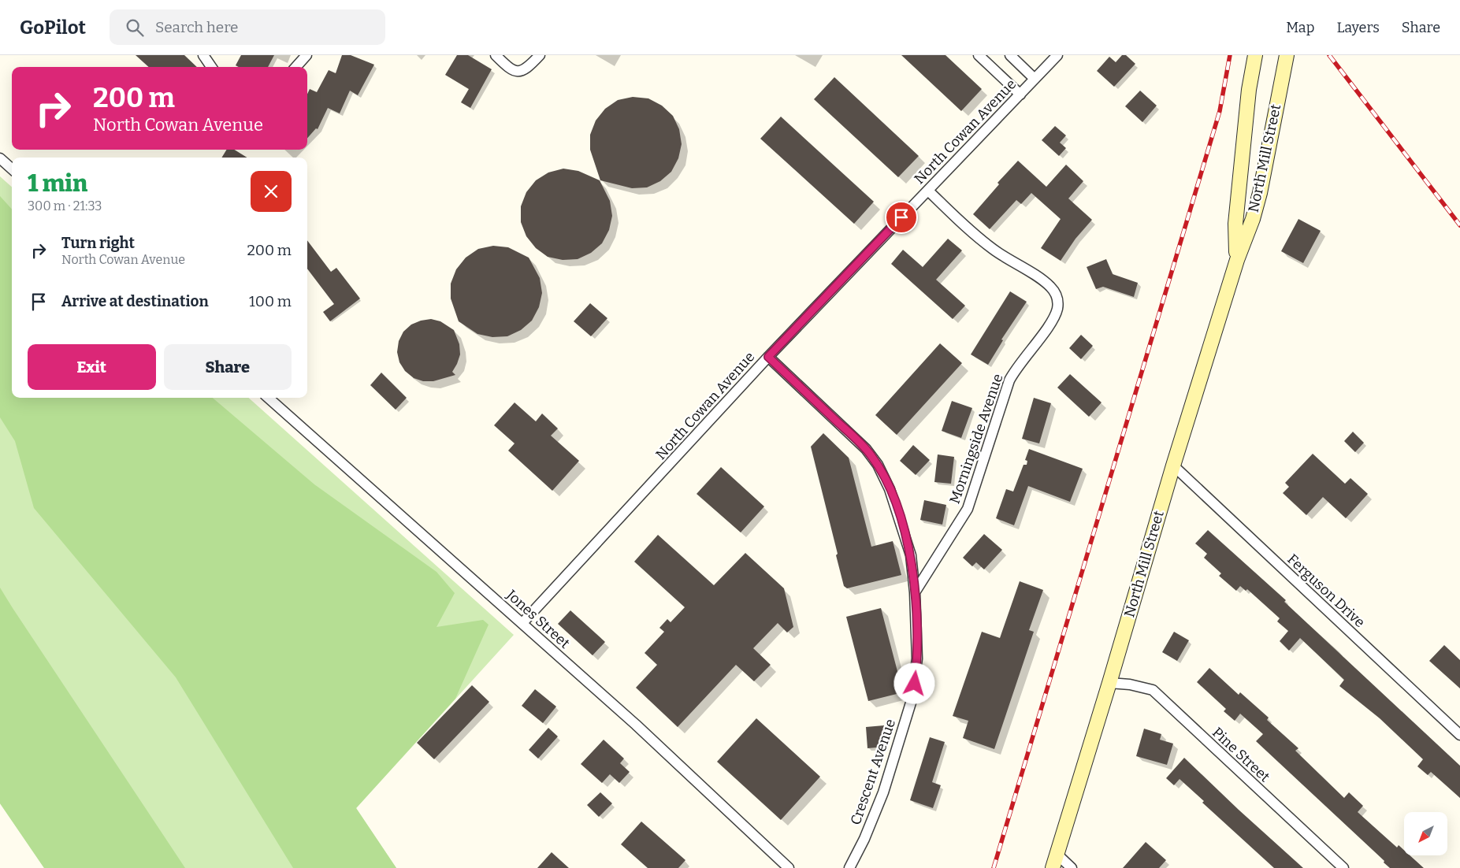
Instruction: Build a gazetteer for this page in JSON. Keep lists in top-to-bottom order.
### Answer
{
  "streets": {
    "main road": ["North Mill Street"],
    "street": [
      "North Cowan Avenue",
      "Morningside Avenue",
      "Ferguson Drive",
      "Jones Street",
      "Pine Street",
      "Crescent Avenue"
    ]
  },
  "crossings": [
    ["North Cowan Avenue", "Morningside Avenue"],
    ["North Cowan Avenue", "Jones Street"],
    ["North Cowan Avenue", "Crescent Avenue"],
    ["North Mill Street", "Ferguson Drive"],
    ["North Mill Street", "Pine Street"],
    ["Morningside Avenue", "Crescent Avenue"]
  ],
  "north": "bottom left",
  "page": {
    "header": "GoPilot",
    "search": "Search here",
    "nav": ["Map", "Layers", "Share"],
    "turn": ["200 m", "North Cowan Avenue"],
    "heading": ["1 min", "300 m · 21:33"],
    "list": [
      {
        "name": "Turn right",
        "note": "North Cowan Avenue",
        "value": "200 m"
      },
      {
        "name": "Arrive at destination",
        "value": "100 m"
      }
    ],
    "buttons": ["Exit", "Share"]
  }
}
